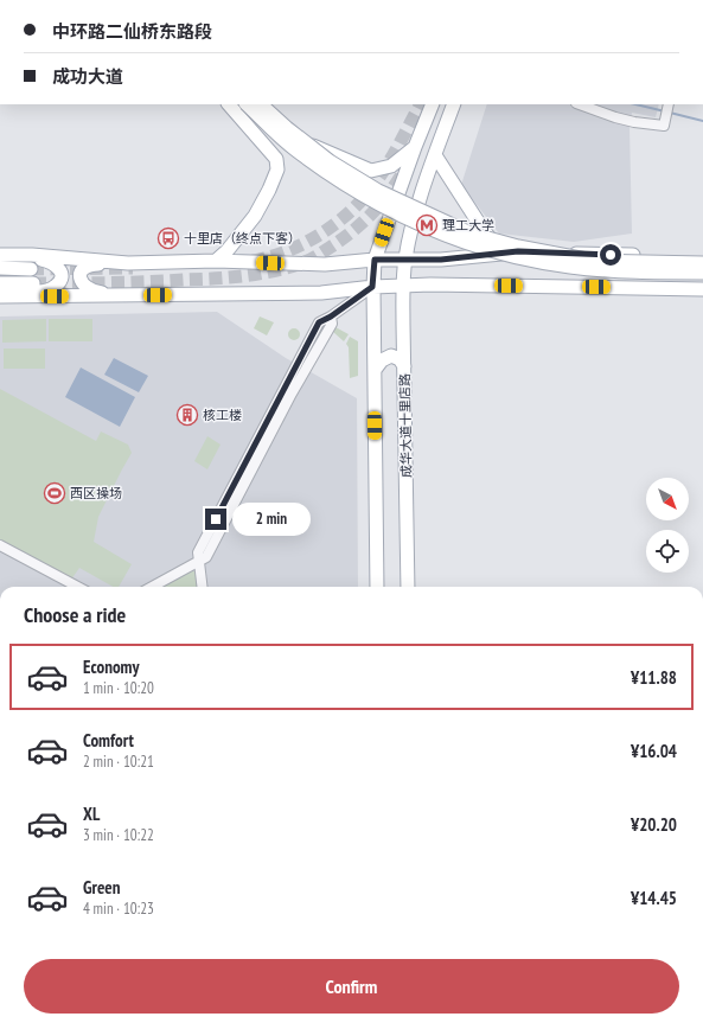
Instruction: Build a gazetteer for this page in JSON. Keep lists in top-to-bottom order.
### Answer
{
  "streets": {
    "main road": ["成华大道十里店路"]
  },
  "places": {
    "metro station": ["理工大学"],
    "bus stop": ["十里店（终点下客）"],
    "building": ["核工楼"],
    "sports": ["西区操场"]
  },
  "north": "bottom right",
  "page": {
    "banner": ["中环路二仙桥东路段", "成功大道"],
    "bubble": "2 min",
    "heading": "Choose a ride",
    "list": [
      {
        "name": "Economy",
        "note": "1 min · 10:20",
        "value": "¥11.88"
      },
      {
        "name": "Comfort",
        "note": "2 min · 10:21",
        "value": "¥16.04"
      },
      {
        "name": "XL",
        "note": "3 min · 10:22",
        "value": "¥20.20"
      },
      {
        "name": "Green",
        "note": "4 min · 10:23",
        "value": "¥14.45"
      }
    ],
    "buttons": "Confirm"
  }
}
